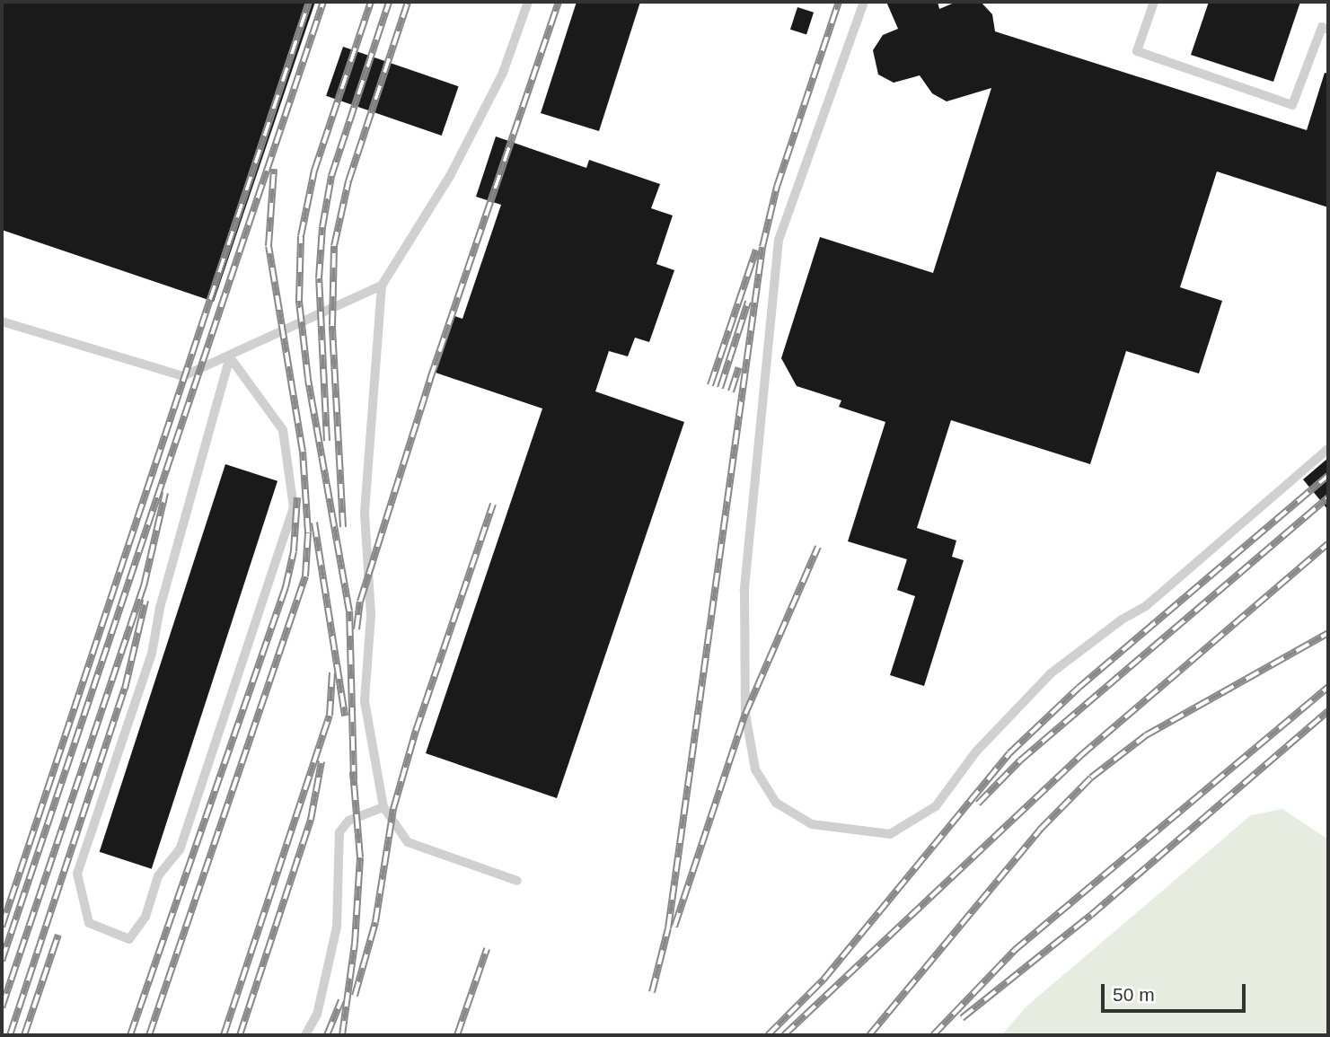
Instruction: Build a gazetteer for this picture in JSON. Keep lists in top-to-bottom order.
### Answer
{
  "scale_bar": "50 m"
}
